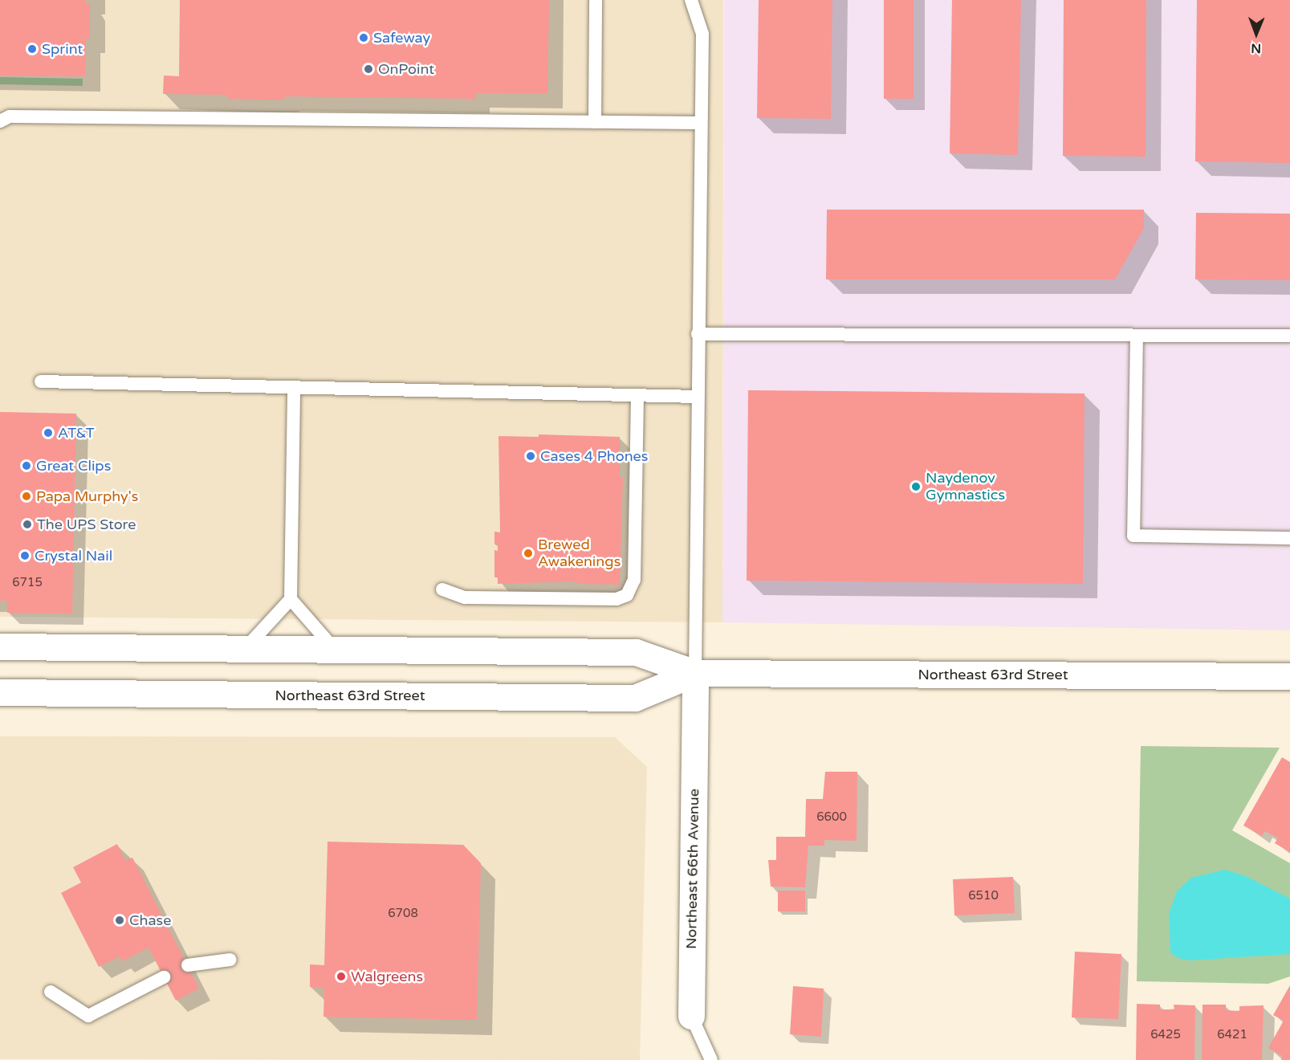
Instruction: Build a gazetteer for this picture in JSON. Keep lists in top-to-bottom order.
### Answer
{
  "streets": {
    "main road": ["Northeast 63rd Street", "Northeast 66th Avenue"]
  },
  "crossings": [
    ["Northeast 63rd Street", "Northeast 66th Avenue"]
  ],
  "places": [
    "Safeway",
    "Sprint",
    "OnPoint",
    "AT&T",
    "Cases 4 Phones",
    "Great Clips",
    "Naydenov Gymnastics",
    "Papa Murphy's",
    "The UPS Store",
    "Brewed Awakenings",
    "Crystal Nail",
    "Chase",
    "Walgreens"
  ],
  "house_numbers": [
    "6715",
    "6600",
    "6510",
    "6708",
    "6425",
    "6421"
  ],
  "north": "bottom"
}
